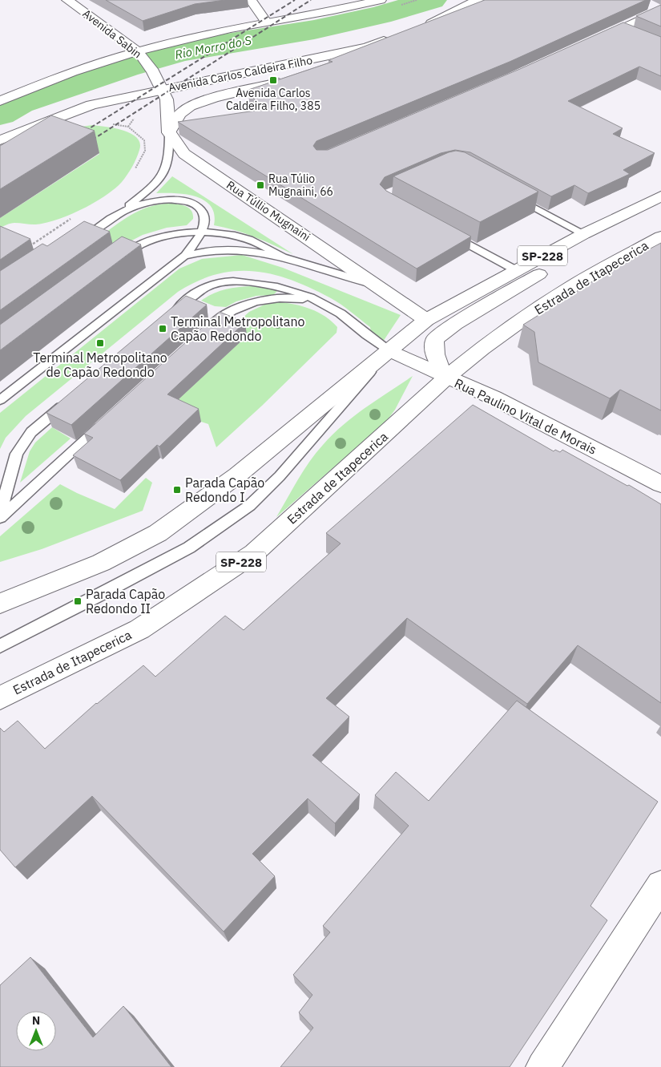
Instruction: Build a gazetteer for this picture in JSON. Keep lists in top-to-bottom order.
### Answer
{
  "streets": {
    "main road": [
      "Avenida Sabin",
      "Avenida Carlos Caldeira Filho",
      "Rua Túllio Mugnaini",
      "SP-228",
      "Estrada de Itapecerica",
      "Rua Paulino Vital de Morais"
    ]
  },
  "crossings": [
    ["Avenida Sabin", "Avenida Carlos Caldeira Filho"],
    ["Rua Túllio Mugnaini", "SP-228"],
    ["SP-228", "Rua Paulino Vital de Morais"],
    ["Estrada de Itapecerica", "Rua Paulino Vital de Morais"]
  ],
  "water": ["Rio Morro do S"],
  "places": {
    "transit": [
      "Avenida Carlos Caldeira Filho, 385",
      "Rua Túlio Mugnaini, 66",
      "Terminal Metropolitano Capão Redondo",
      "Terminal Metropolitano de Capão Redondo",
      "Parada Capão Redondo I",
      "Parada Capão Redondo II"
    ]
  },
  "north": "top"
}
